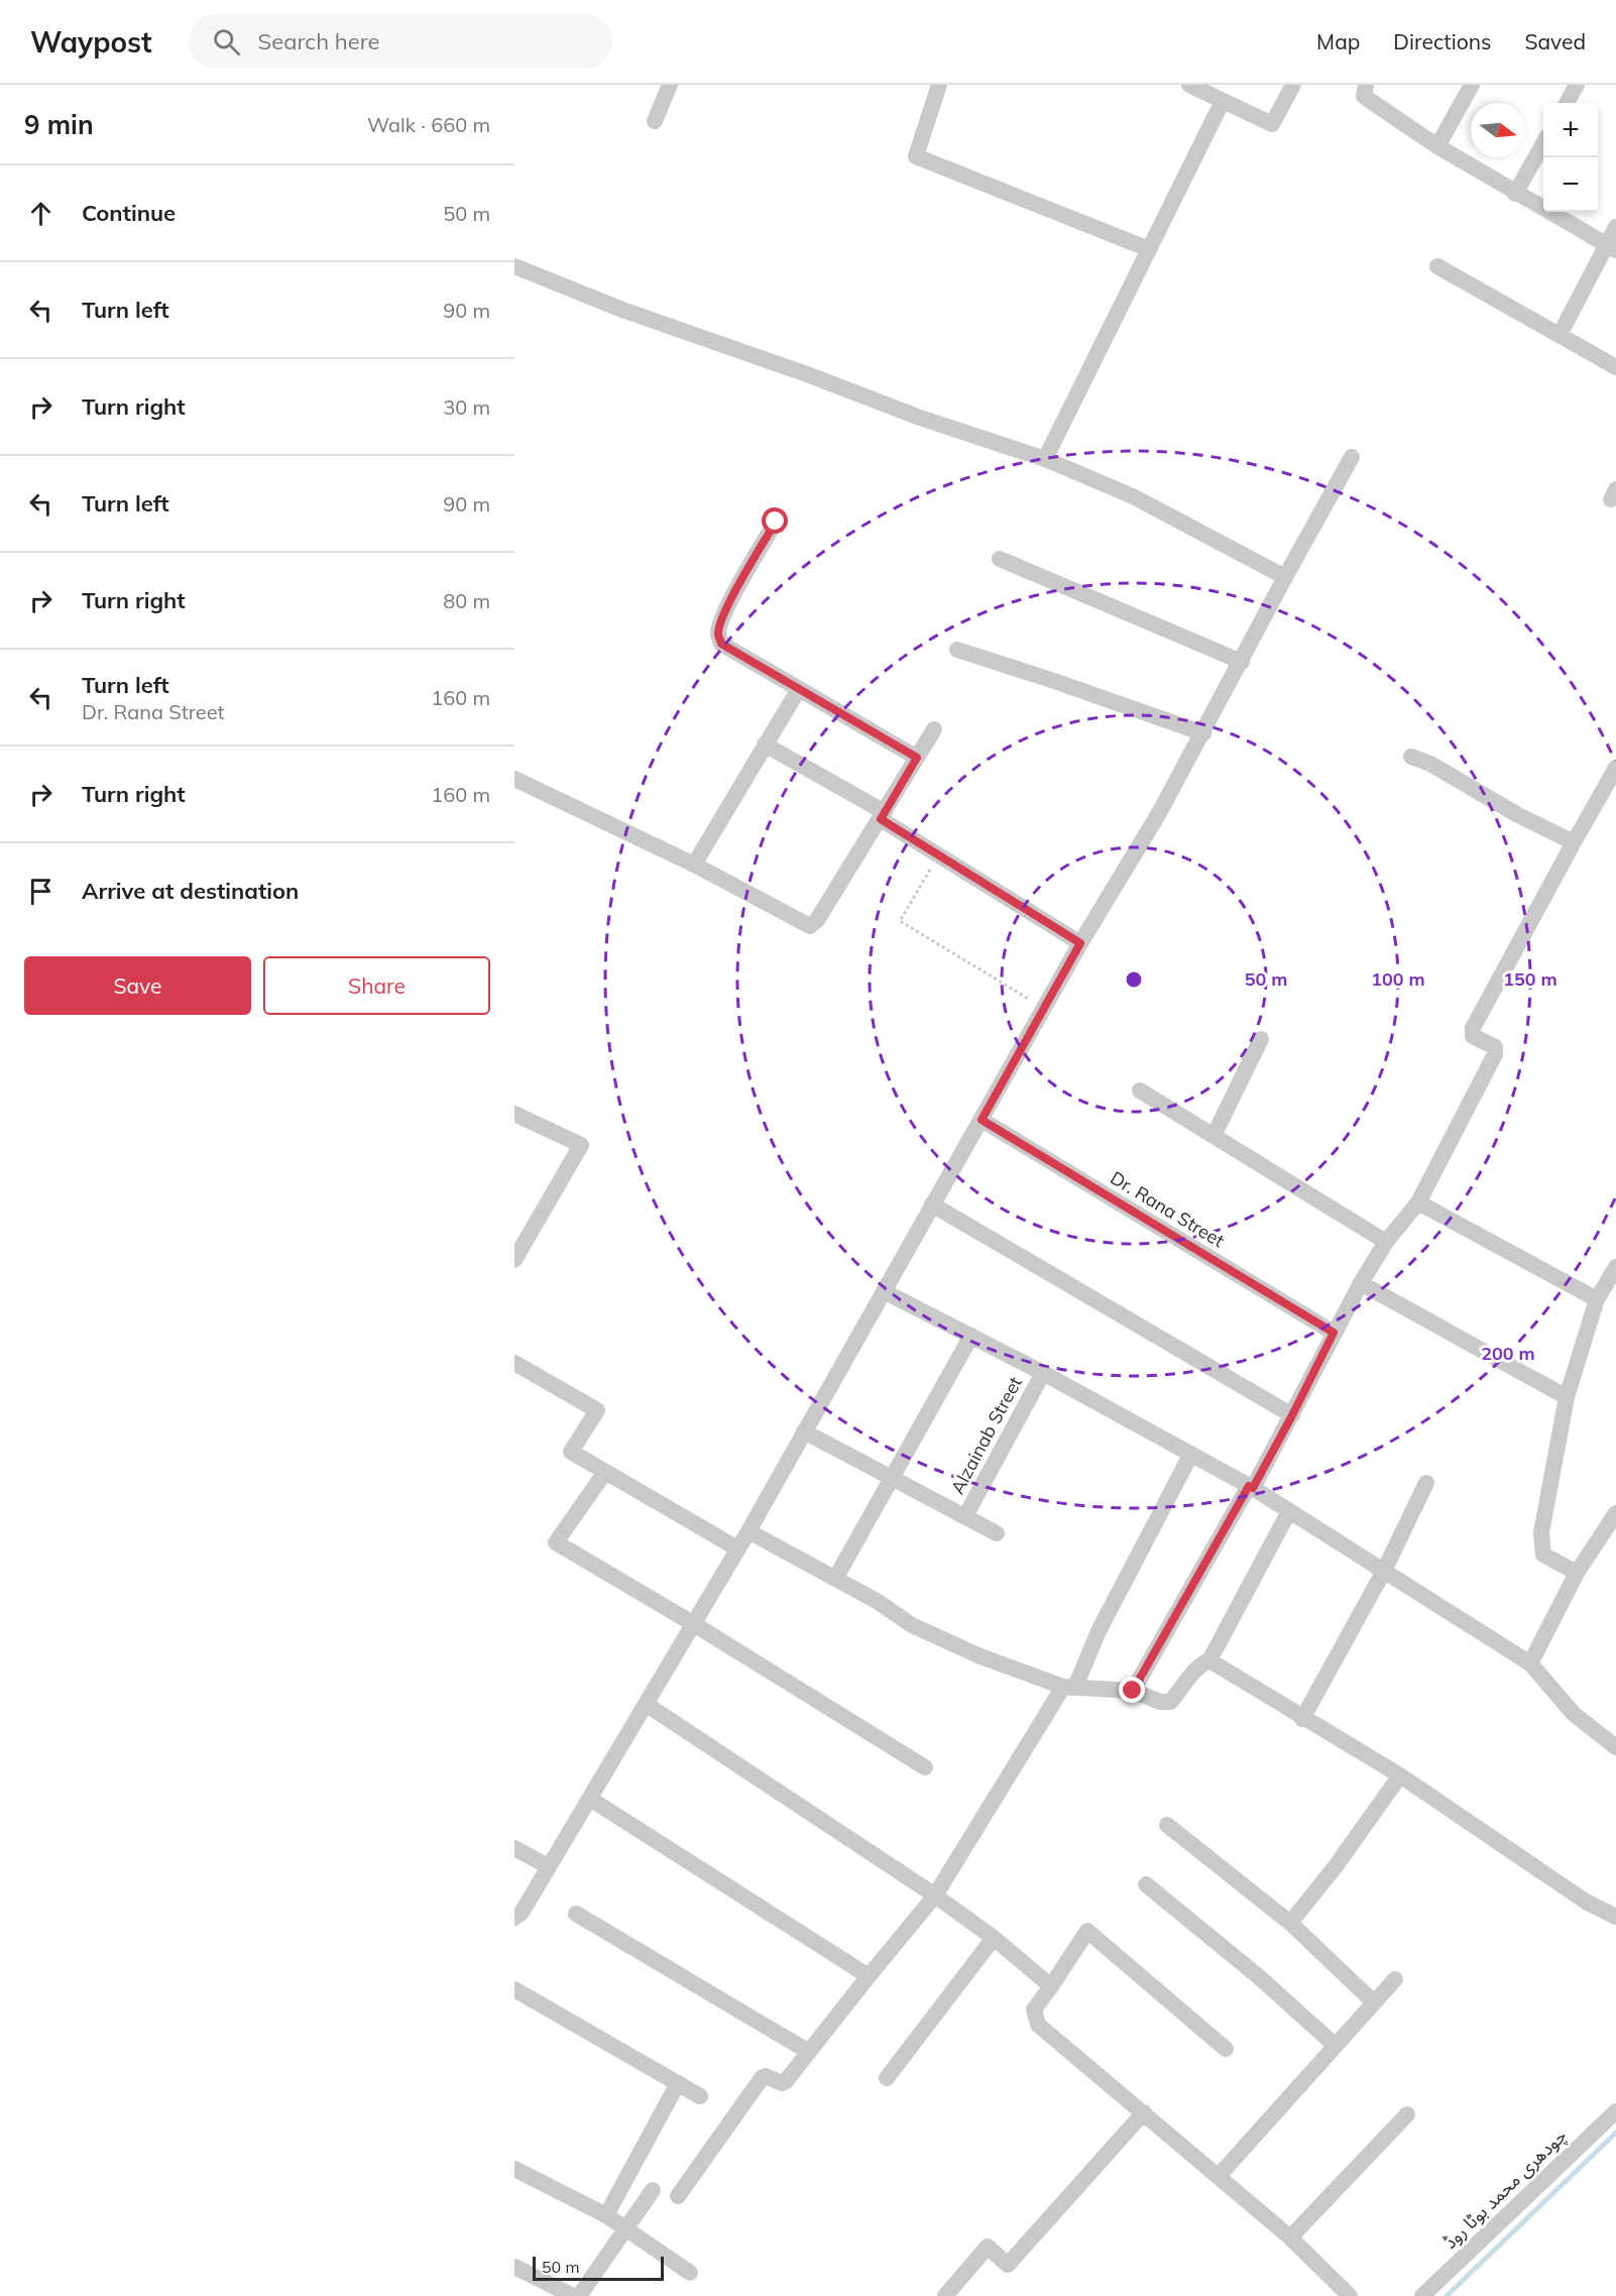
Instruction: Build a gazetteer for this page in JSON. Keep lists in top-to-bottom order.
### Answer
{
  "streets": {
    "street": ["Dr. Rana Street", "Alzainab Street", "چودھری محمد بوٹا روڈ"]
  },
  "scale_bar": "50 m",
  "north": "right",
  "page": {
    "header": "Waypost",
    "search": "Search here",
    "nav": ["Map", "Directions", "Saved"],
    "heading": ["9 min", "Walk · 660 m"],
    "map_buttons": ["+", "−"],
    "list": [
      ["Continue", "50 m"],
      ["Turn left", "90 m"],
      ["Turn right", "30 m"],
      ["Turn left", "90 m"],
      ["Turn right", "80 m"],
      ["Turn left", "Dr. Rana Street", "160 m"],
      ["Turn right", "160 m"],
      "Arrive at destination"
    ],
    "buttons": ["Save", "Share"],
    "scale": "50 m"
  },
  "rings": [
    "50 m",
    "100 m",
    "150 m",
    "200 m"
  ]
}
